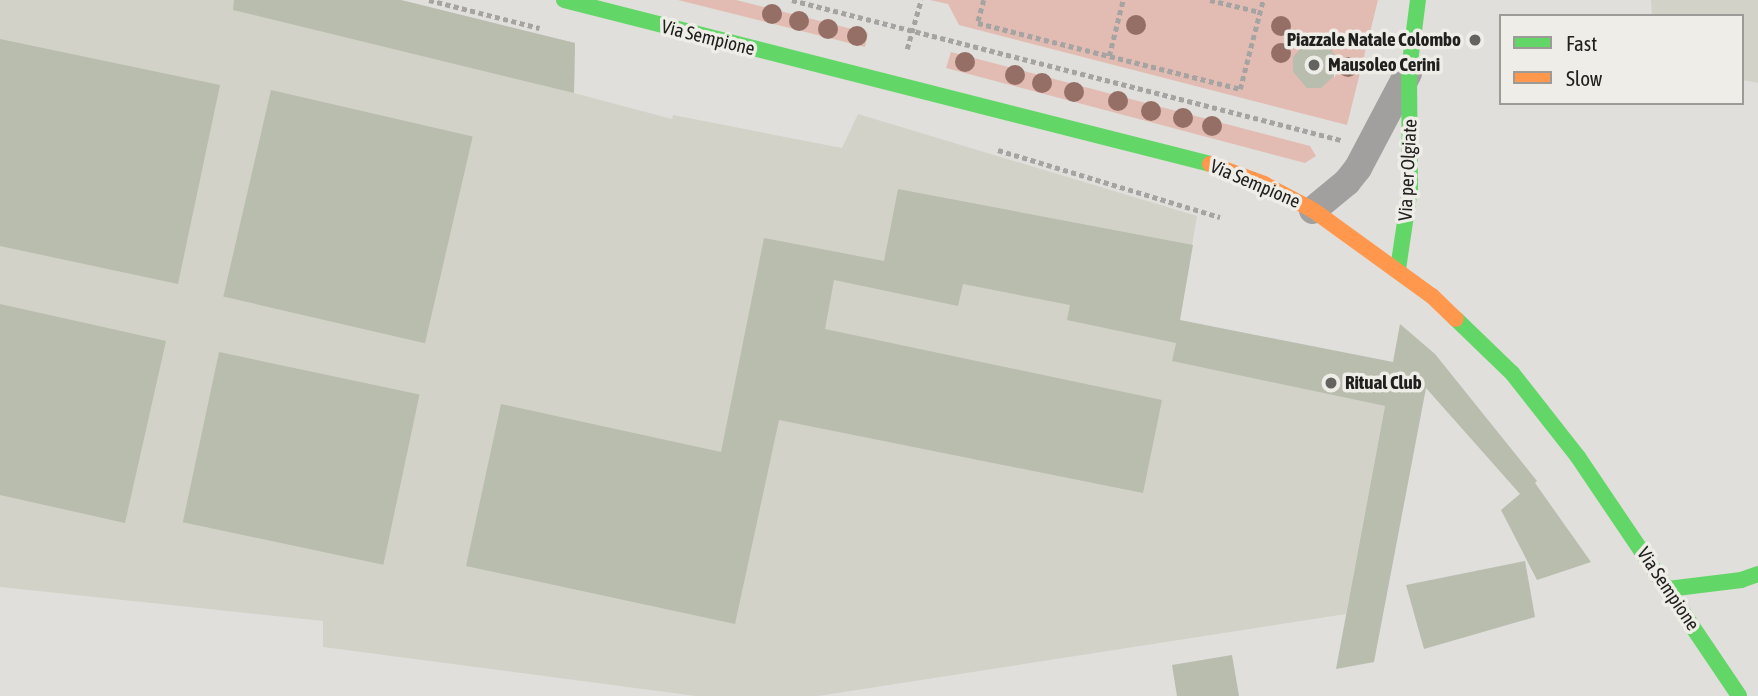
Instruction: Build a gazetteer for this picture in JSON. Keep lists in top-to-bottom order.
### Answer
{
  "streets": {
    "main road": ["Via Sempione", "Via per Olgiate"]
  },
  "crossings": [
    ["Via Sempione", "Via per Olgiate"]
  ],
  "places": ["Piazzale Natale Colombo", "Mausoleo Cerini", "Ritual Club"],
  "legend": ["Fast", "Slow"]
}
